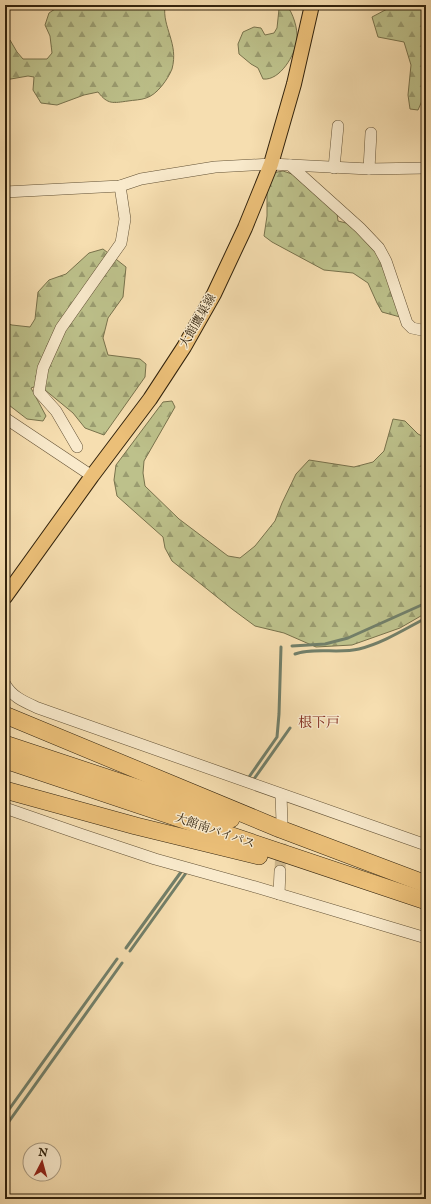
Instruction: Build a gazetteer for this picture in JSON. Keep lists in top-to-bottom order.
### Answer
{
  "streets": {
    "highway": ["大館南バイパス"],
    "main road": ["大館鷹巣線"]
  },
  "districts": ["根下戸"],
  "north": "top"
}
